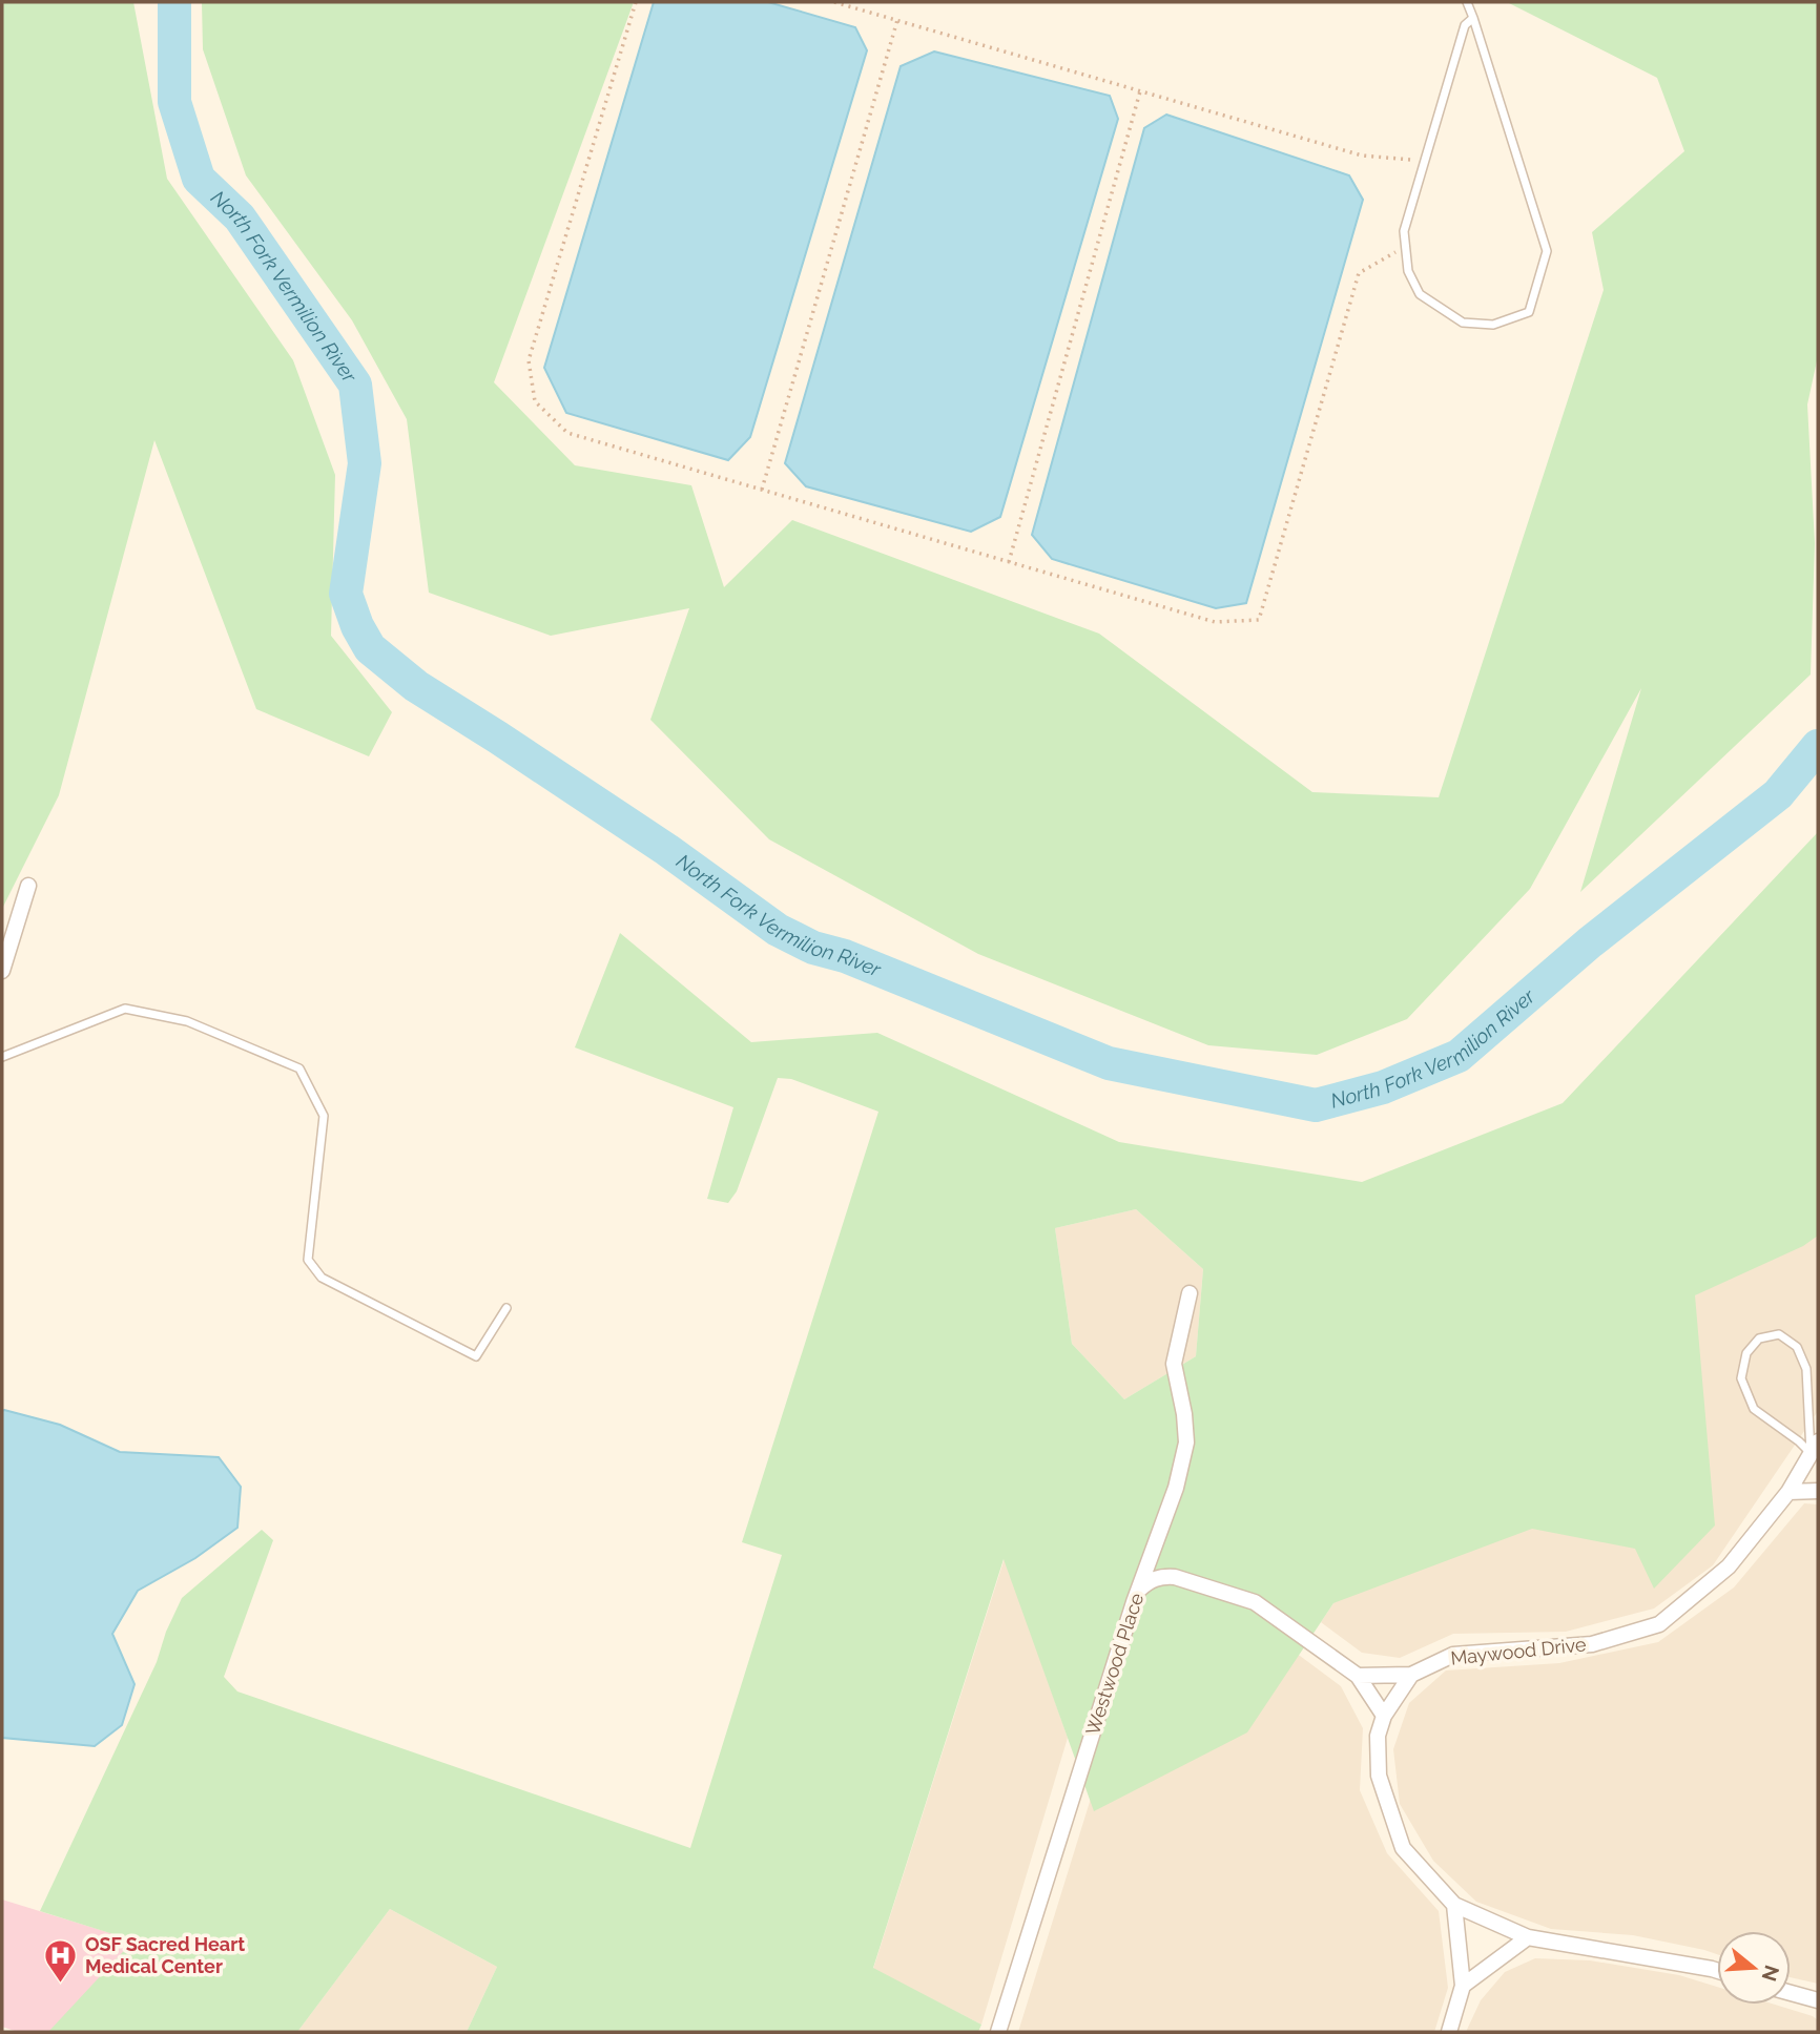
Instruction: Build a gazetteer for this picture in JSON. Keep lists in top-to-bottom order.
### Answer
{
  "streets": {
    "street": ["Maywood Drive", "Westwood Place"]
  },
  "water": ["North Fork Vermilion River"],
  "places": {
    "hospital": ["OSF Sacred Heart Medical Center"]
  },
  "north": "right"
}
